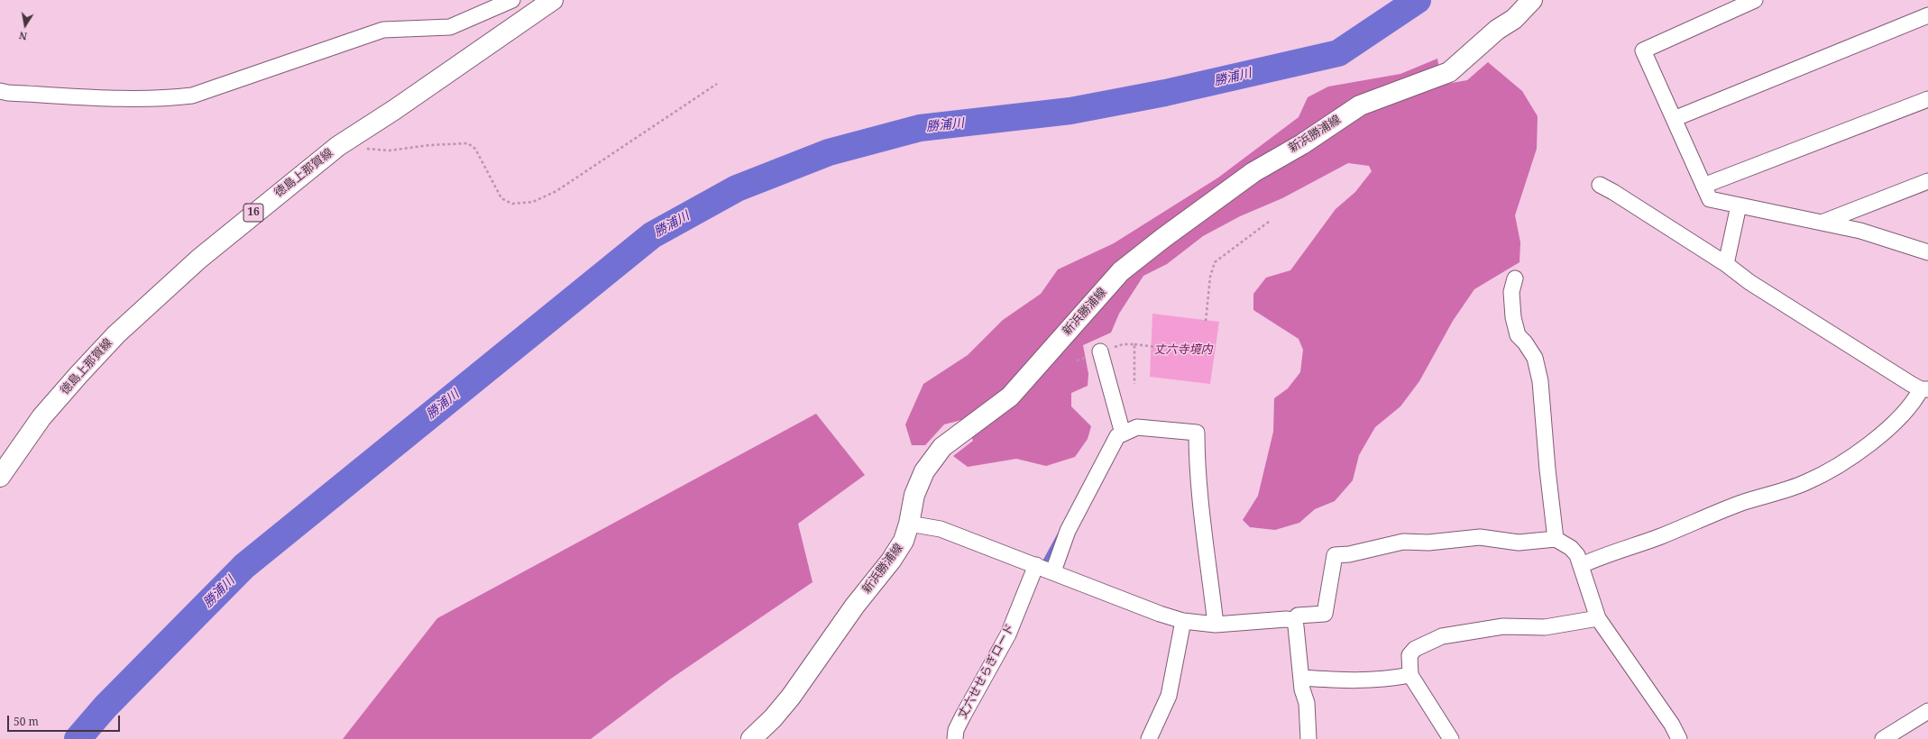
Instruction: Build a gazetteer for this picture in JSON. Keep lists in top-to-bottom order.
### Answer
{
  "streets": {
    "main road": ["新浜勝浦線", "徳島上那賀線", "16"],
    "street": ["丈六せせらぎロード"]
  },
  "water": ["勝浦川"],
  "parks": ["丈六寺境内"],
  "scale_bar": "50 m",
  "north": "bottom"
}
